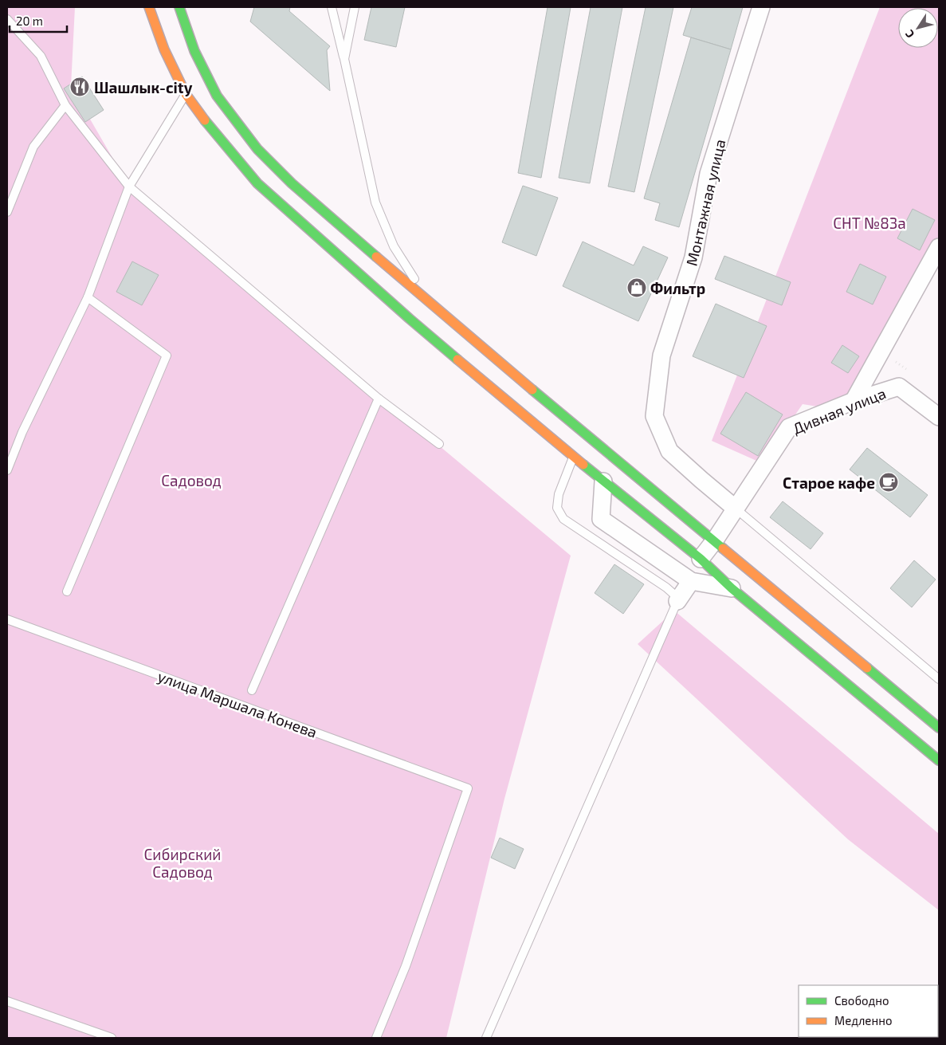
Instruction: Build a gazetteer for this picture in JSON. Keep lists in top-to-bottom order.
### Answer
{
  "streets": {
    "street": ["Монтажная улица", "Дивная улица"],
    "lane": ["улица Маршала Конева"]
  },
  "crossings": [
    ["Монтажная улица", "Дивная улица"]
  ],
  "parks": ["СНТ №83а", "Садовод", "Сибирский Садовод"],
  "places": {
    "restaurant": ["Шашлык-city"],
    "shop": ["Фильтр"],
    "cafe": ["Старое кафе"]
  },
  "legend": ["Свободно", "Медленно"],
  "scale_bar": "20 m",
  "north": "bottom left"
}
